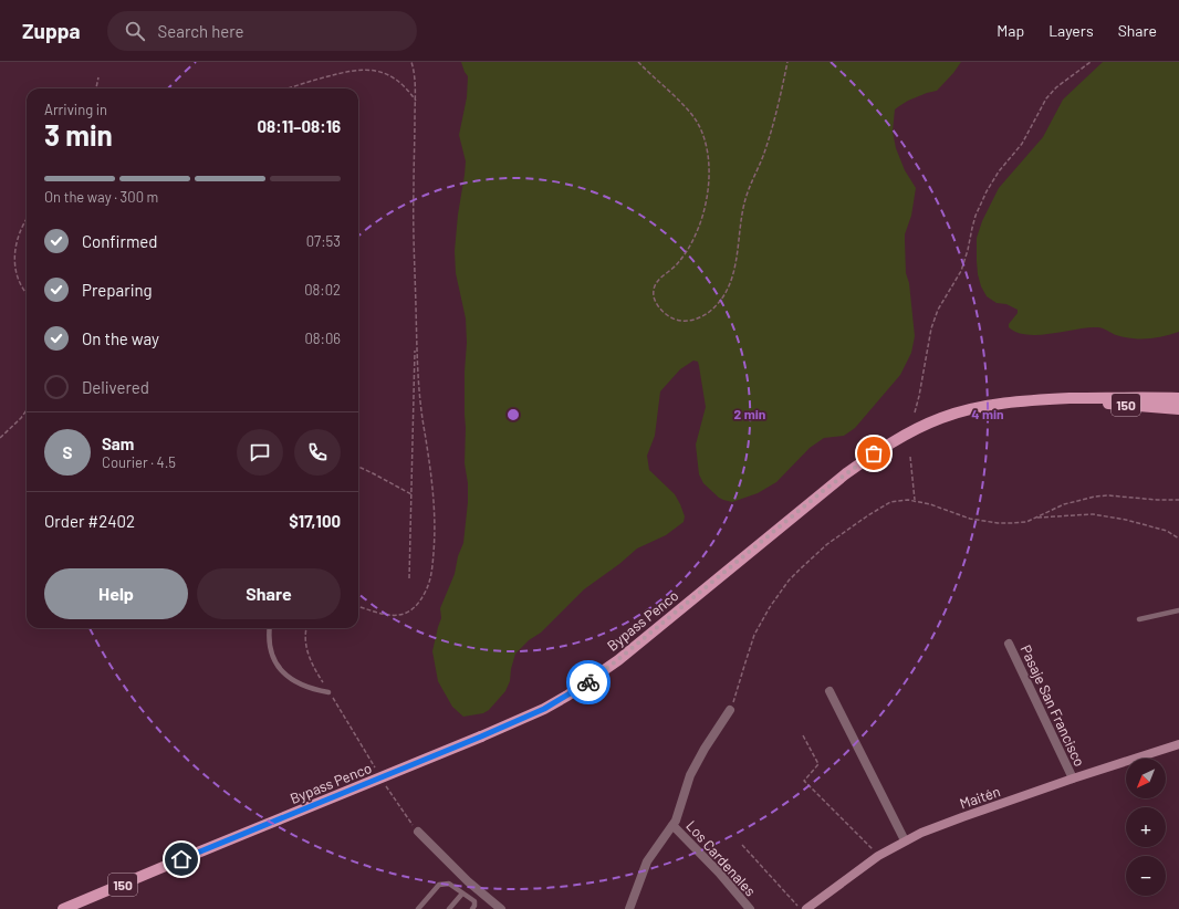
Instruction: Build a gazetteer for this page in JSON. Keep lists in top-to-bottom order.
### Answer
{
  "streets": {
    "main road": ["150", "Bypass Penco", "Maitén"],
    "street": ["Pasaje San Francisco", "Los Cardenales"]
  },
  "crossings": [
    ["Pasaje San Francisco", "Maitén"]
  ],
  "north": "bottom left",
  "page": {
    "header": "Zuppa",
    "search": "Search here",
    "nav": ["Map", "Layers", "Share"],
    "heading": ["3 min", "Arriving in", "08:11–08:16"],
    "panel": [
      "Sam",
      "Courier · 4.5",
      "Order #2402",
      "$17,100"
    ],
    "bar": "On the way · 300 m",
    "list": [
      ["Confirmed", "07:53"],
      ["Preparing", "08:02"],
      ["On the way", "08:06"],
      "Delivered"
    ],
    "round": "S",
    "buttons": ["Help", "Share"],
    "map_buttons": ["+", "−"]
  },
  "rings": ["2 min", "4 min"]
}
